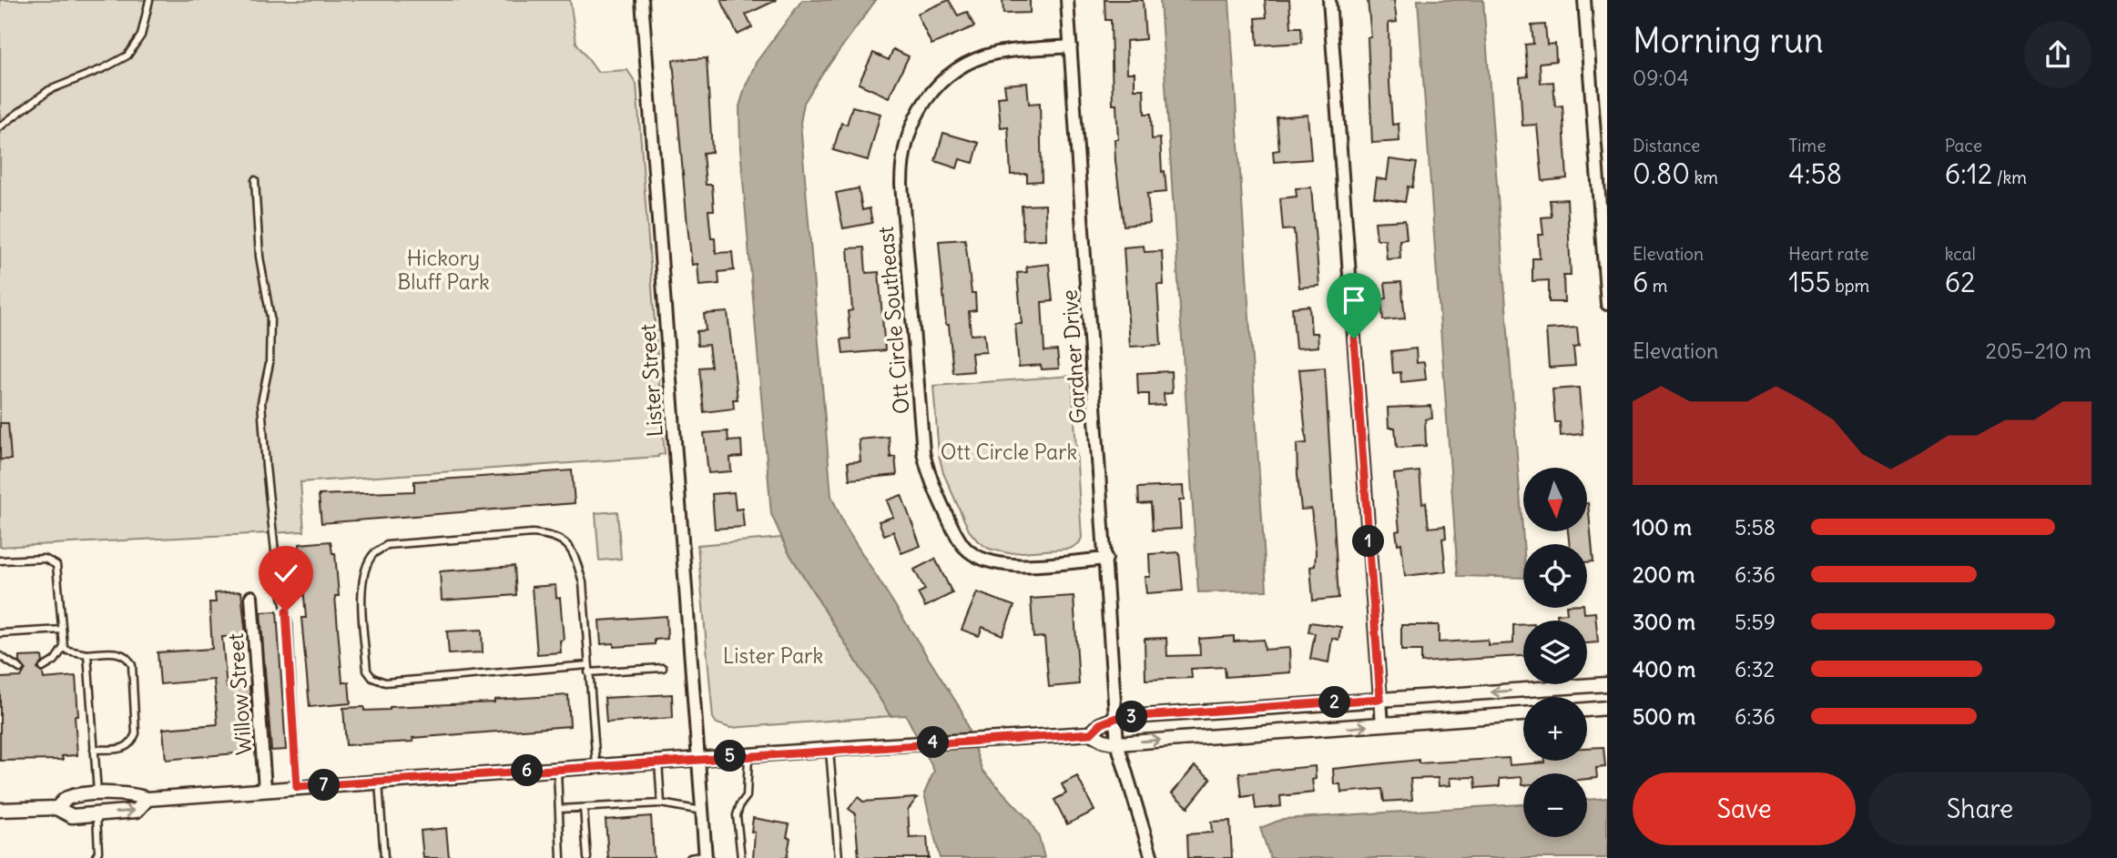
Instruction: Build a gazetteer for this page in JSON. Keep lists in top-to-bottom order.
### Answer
{
  "streets": {
    "street": [
      "Ott Circle Southeast",
      "Gardner Drive",
      "Lister Street",
      "Willow Street"
    ]
  },
  "crossings": [
    ["Ott Circle Southeast", "Gardner Drive"]
  ],
  "parks": ["Hickory Bluff Park", "Ott Circle Park", "Lister Park"],
  "north": "bottom",
  "page": {
    "heading": ["Morning run", "09:04"],
    "stats": [
      ["Distance", "0.80 km"],
      ["Time", "4:58"],
      ["Pace", "6:12 /km"],
      ["Elevation", "6 m"],
      ["Heart rate", "155 bpm"],
      ["kcal", "62"]
    ],
    "chart": ["Elevation", "205–210 m"],
    "map_buttons": ["+", "−"],
    "list": [
      {
        "name": "100 m",
        "note": "5:58"
      },
      {
        "name": "200 m",
        "note": "6:36"
      },
      {
        "name": "300 m",
        "note": "5:59"
      },
      {
        "name": "400 m",
        "note": "6:32"
      },
      {
        "name": "500 m",
        "note": "6:36"
      }
    ],
    "pins": [
      "1",
      "2",
      "3",
      "4",
      "5",
      "6",
      "7"
    ],
    "buttons": ["Save", "Share"]
  }
}
